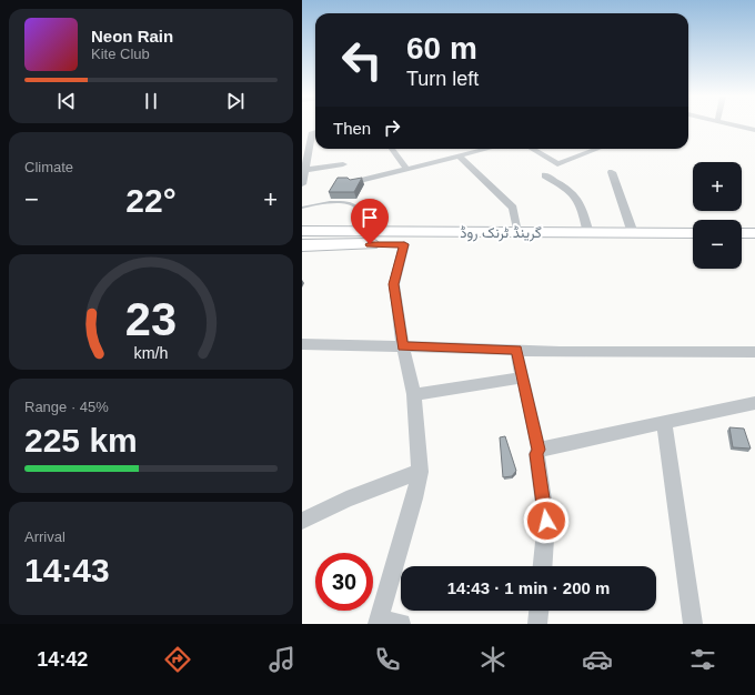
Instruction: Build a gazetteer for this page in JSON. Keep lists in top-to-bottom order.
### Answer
{
  "streets": {
    "main road": ["گرینڈ ٹرنک روڈ"]
  },
  "page": {
    "turn": ["60 m", "Turn left"],
    "song": ["Neon Rain", "Kite Club"],
    "then": "Then",
    "tile": [
      "Climate",
      ["Range · 45%", "225 km"],
      ["Arrival", "14:43"]
    ],
    "map_buttons": ["+", "−"],
    "heat": ["−", "22°", "+"],
    "limit": "30",
    "trip": "14:43 · 1 min · 200 m",
    "tabs": "14:42",
    "gauge": ["23", "km/h"]
  }
}
